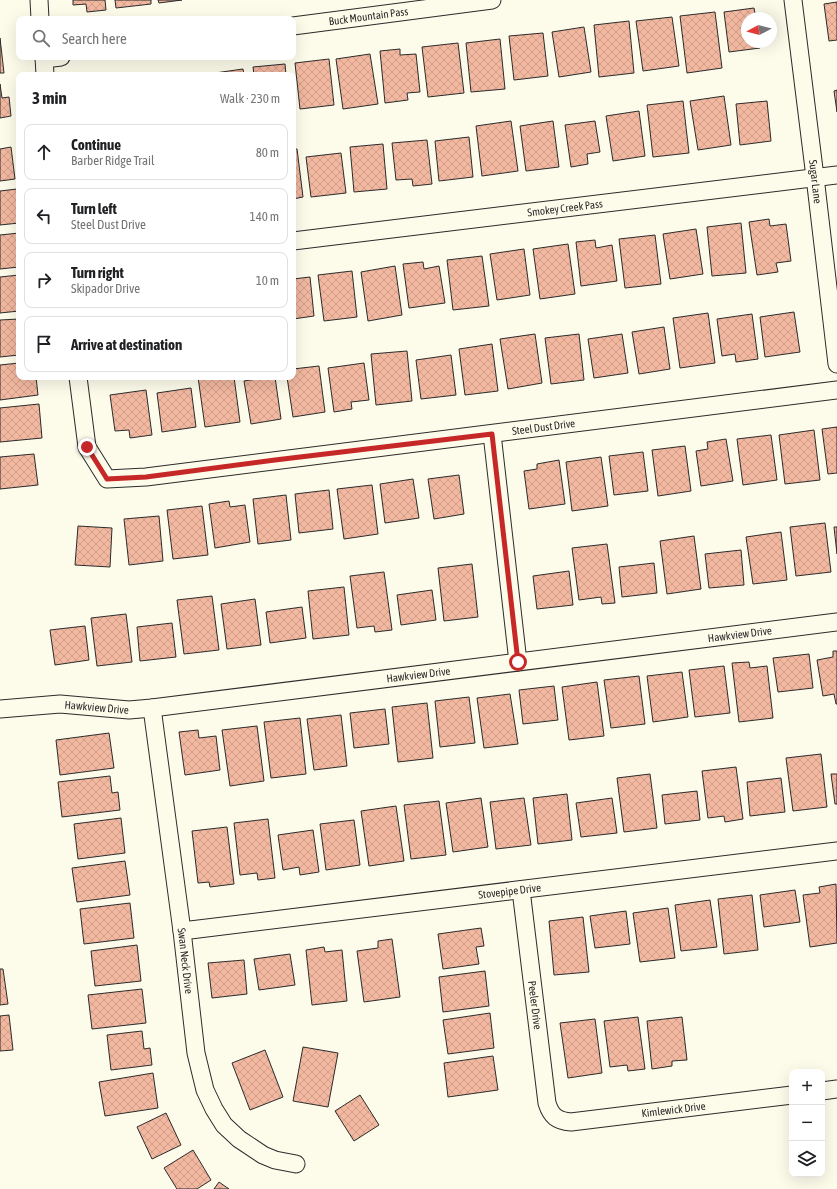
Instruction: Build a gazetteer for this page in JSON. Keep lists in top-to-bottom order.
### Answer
{
  "streets": {
    "street": [
      "Buck Mountain Pass",
      "Sugar Lane",
      "Smokey Creek Pass",
      "Steel Dust Drive",
      "Hawkview Drive",
      "Stovepipe Drive",
      "Swan Neck Drive",
      "Peeler Drive",
      "Kimlewick Drive"
    ]
  },
  "crossings": [
    ["Sugar Lane", "Smokey Creek Pass"],
    ["Hawkview Drive", "Swan Neck Drive"],
    ["Stovepipe Drive", "Swan Neck Drive"],
    ["Stovepipe Drive", "Peeler Drive"],
    ["Peeler Drive", "Kimlewick Drive"]
  ],
  "north": "left",
  "page": {
    "search": "Search here",
    "heading": ["3 min", "Walk · 230 m"],
    "list": [
      ["Continue", "Barber Ridge Trail", "80 m"],
      ["Turn left", "Steel Dust Drive", "140 m"],
      ["Turn right", "Skipador Drive", "10 m"],
      "Arrive at destination"
    ],
    "map_buttons": ["+", "−"]
  }
}
